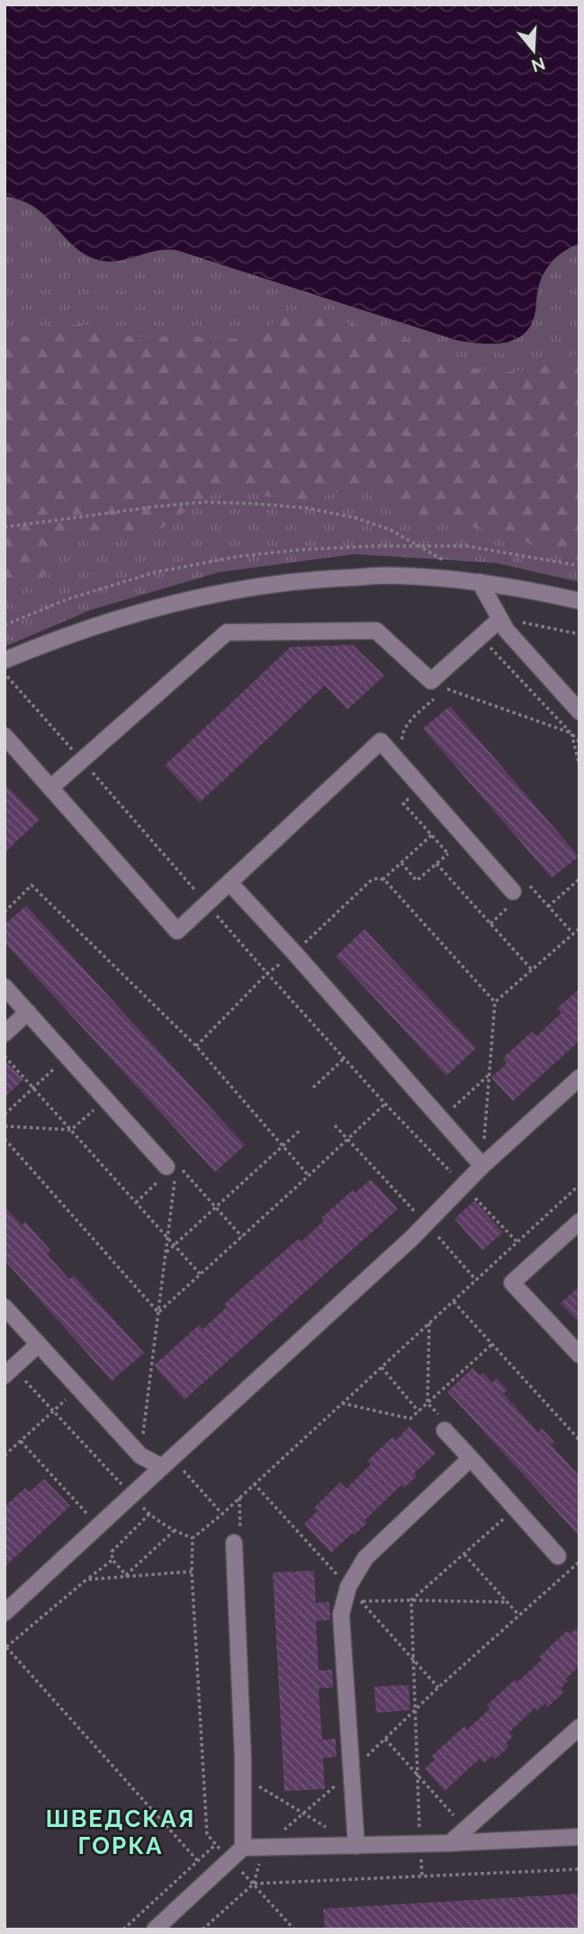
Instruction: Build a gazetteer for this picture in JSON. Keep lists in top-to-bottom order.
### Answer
{
  "districts": ["ШВЕДСКАЯ ГОРКА"],
  "north": "bottom"
}
